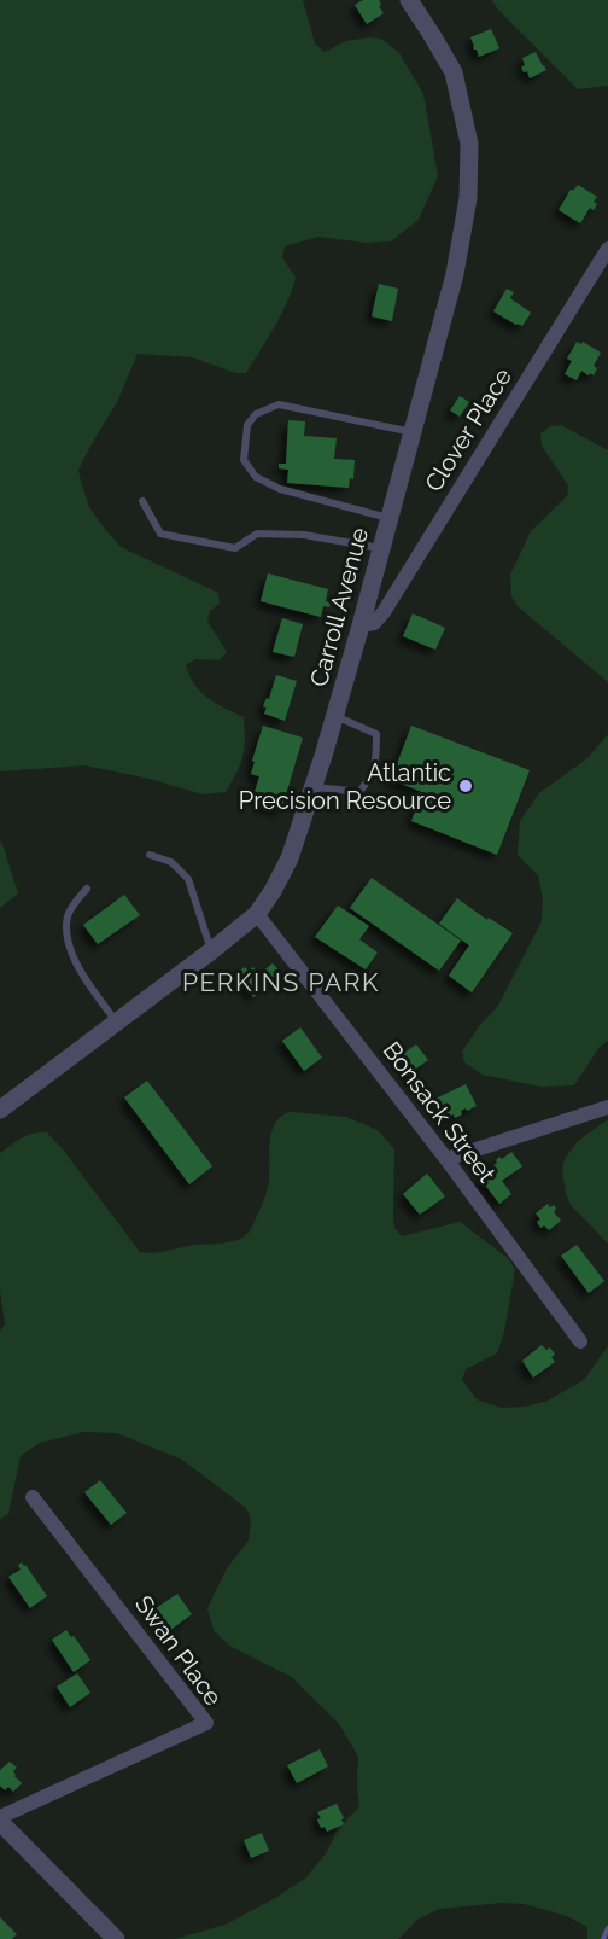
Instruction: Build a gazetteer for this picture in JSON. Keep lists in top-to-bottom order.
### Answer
{
  "streets": {
    "street": [
      "Clover Place",
      "Carroll Avenue",
      "Bonsack Street",
      "Swan Place"
    ]
  },
  "crossings": [
    ["Clover Place", "Carroll Avenue"],
    ["Carroll Avenue", "Bonsack Street"]
  ],
  "districts": ["PERKINS PARK"],
  "places": ["Atlantic Precision Resource"]
}
